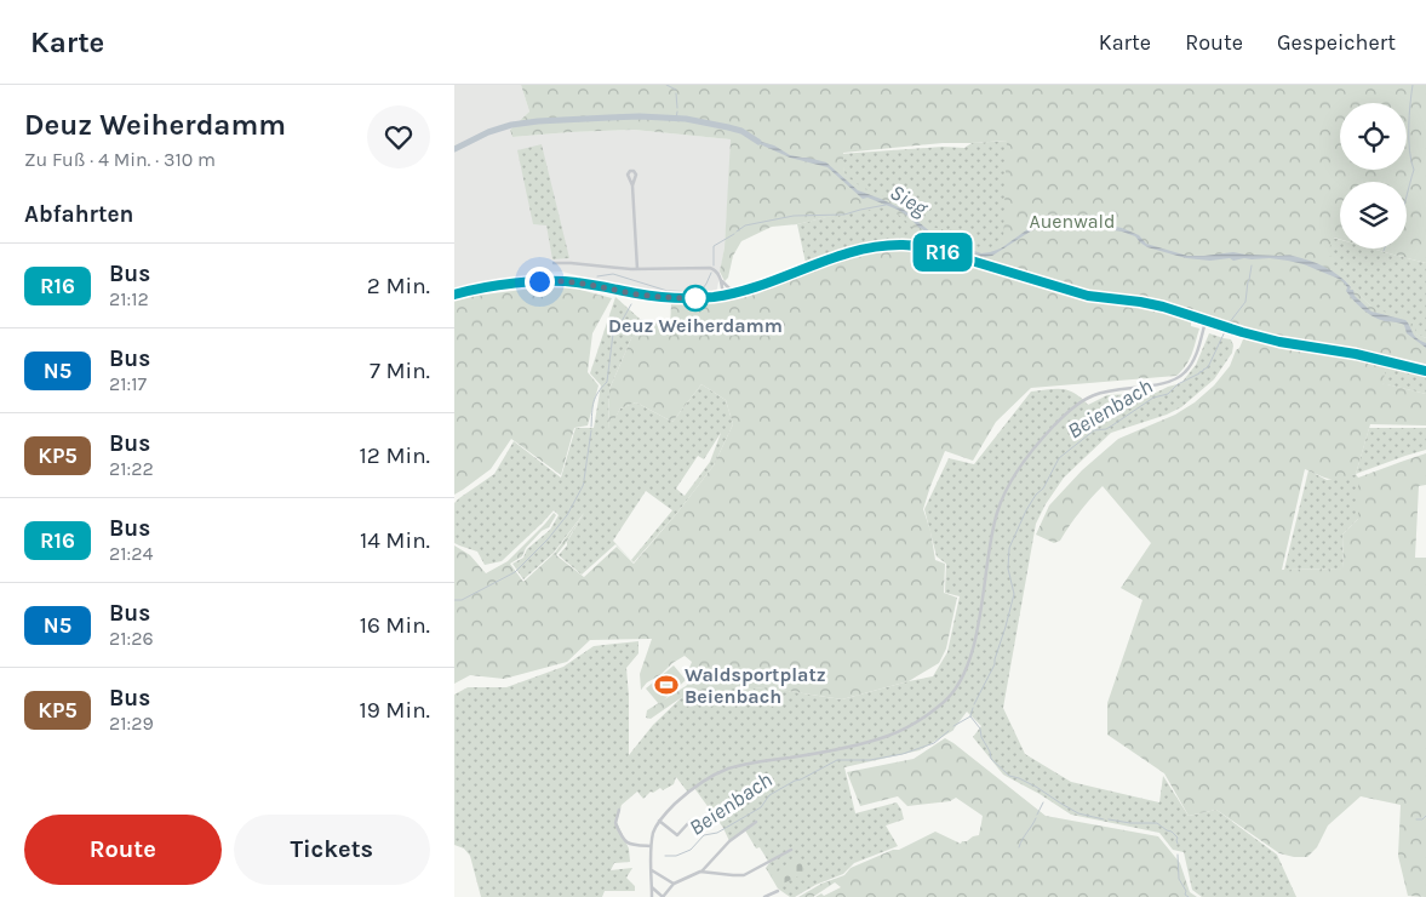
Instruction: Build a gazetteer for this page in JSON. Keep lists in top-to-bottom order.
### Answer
{
  "water": ["Sieg", "Beienbach"],
  "parks": ["Auenwald"],
  "places": {
    "other": ["Deuz Weiherdamm"],
    "sports": ["Waldsportplatz Beienbach"]
  },
  "lines": ["bus line R16"],
  "page": {
    "header": "Karte",
    "nav": ["Karte", "Route", "Gespeichert"],
    "heading": [
      ["Deuz Weiherdamm", "Zu Fuß · 4 Min. · 310 m"],
      "Abfahrten"
    ],
    "on_map": "R16",
    "list": [
      {
        "mark": "R16",
        "name": "Bus",
        "note": "21:12",
        "value": "2 Min."
      },
      {
        "mark": "N5",
        "name": "Bus",
        "note": "21:17",
        "value": "7 Min."
      },
      {
        "mark": "KP5",
        "name": "Bus",
        "note": "21:22",
        "value": "12 Min."
      },
      {
        "mark": "R16",
        "name": "Bus",
        "note": "21:24",
        "value": "14 Min."
      },
      {
        "mark": "N5",
        "name": "Bus",
        "note": "21:26",
        "value": "16 Min."
      },
      {
        "mark": "KP5",
        "name": "Bus",
        "note": "21:29",
        "value": "19 Min."
      }
    ],
    "buttons": ["Route", "Tickets"]
  }
}
